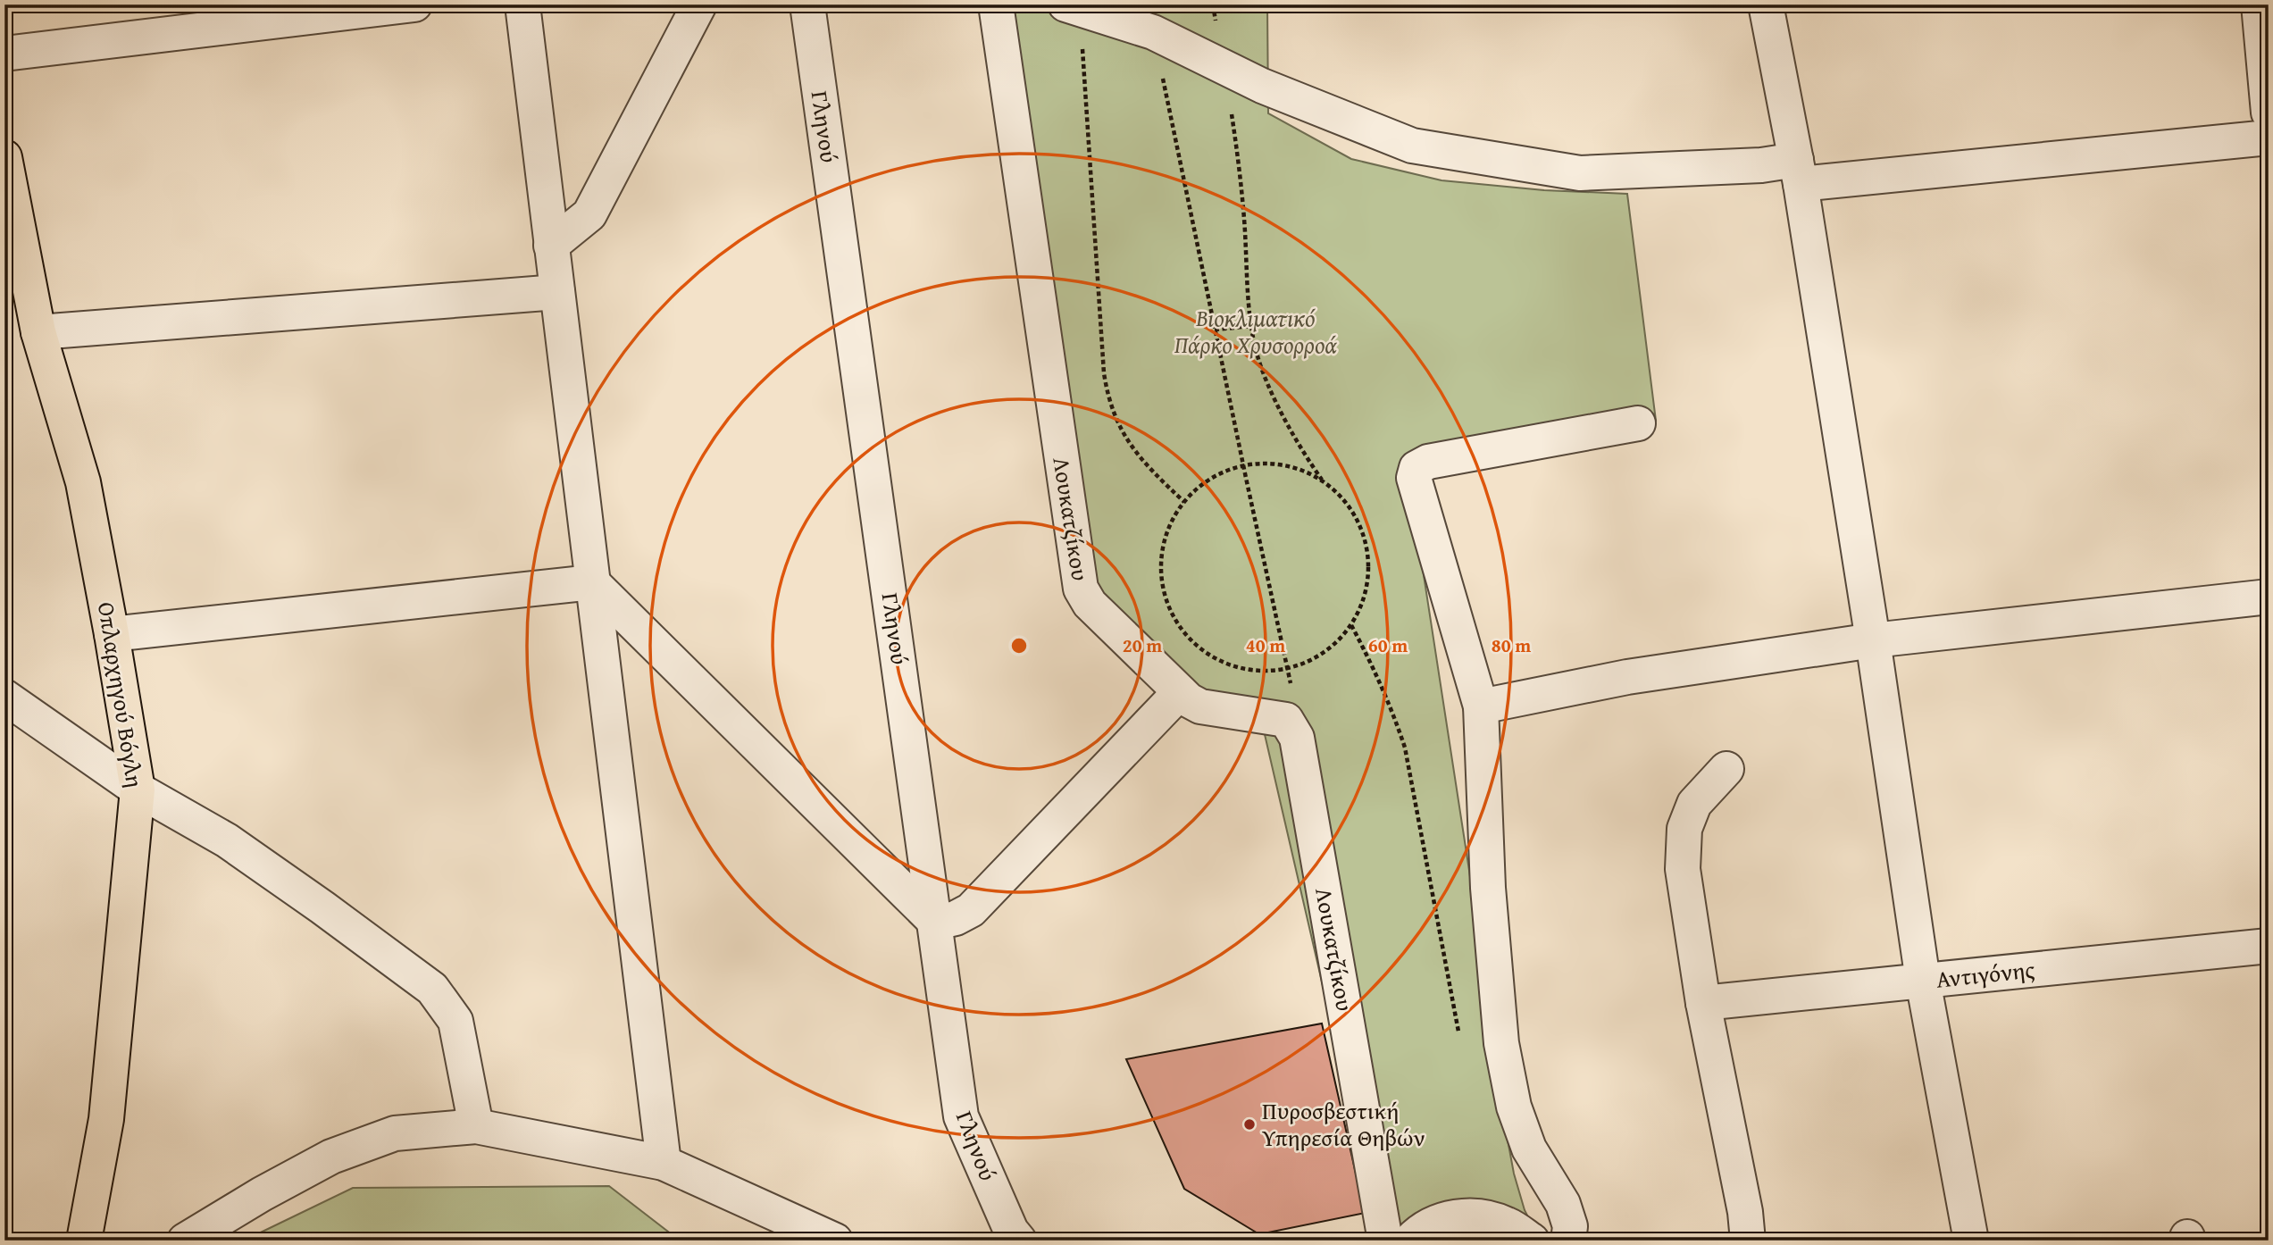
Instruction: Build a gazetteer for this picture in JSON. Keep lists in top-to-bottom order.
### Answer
{
  "streets": {
    "main road": ["Οπλαρχηγού Βόγλη"],
    "street": ["Γληνού", "Λουκατζίκου", "Αντιγόνης"]
  },
  "parks": ["Βιοκλιματικό Πάρκο Χρυσορροά"],
  "places": ["Πυροσβεστική Υπηρεσία Θηβών"],
  "rings": [
    "20 m",
    "40 m",
    "60 m",
    "80 m"
  ]
}
